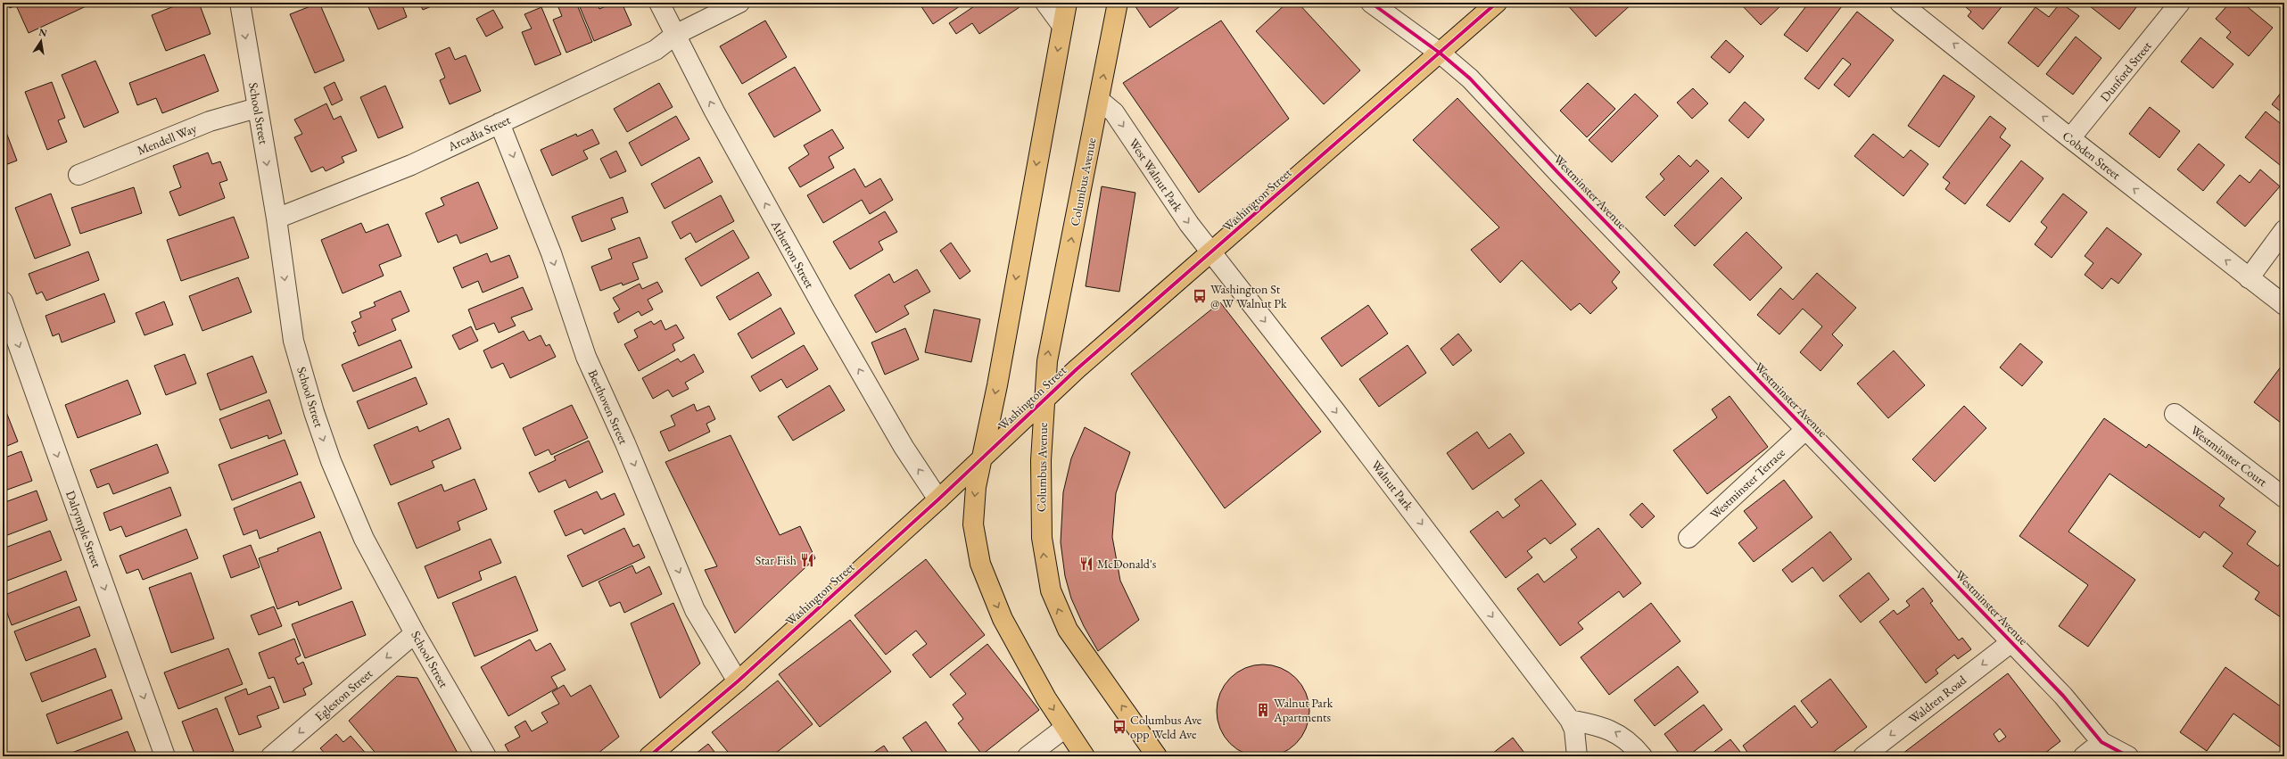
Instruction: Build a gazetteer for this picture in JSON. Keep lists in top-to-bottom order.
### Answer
{
  "streets": {
    "main road": ["Columbus Avenue", "Washington Street"],
    "street": [
      "Dunford Street",
      "School Street",
      "Arcadia Street",
      "Mendell Way",
      "Cobden Street",
      "West Walnut Park",
      "Westminster Avenue",
      "Atherton Street",
      "Beethoven Street",
      "Westminster Court",
      "Westminster Terrace",
      "Walnut Park",
      "Dalrymple Street",
      "Egleston Street",
      "Waldren Road"
    ]
  },
  "crossings": [
    ["Dunford Street", "Cobden Street"],
    ["School Street", "Arcadia Street"],
    ["School Street", "Mendell Way"],
    ["School Street", "Egleston Street"],
    ["Arcadia Street", "Atherton Street"],
    ["Arcadia Street", "Beethoven Street"],
    ["West Walnut Park", "Columbus Avenue"],
    ["West Walnut Park", "Washington Street"],
    ["West Walnut Park", "Walnut Park"],
    ["Columbus Avenue", "Washington Street"],
    ["Westminster Avenue", "Washington Street"],
    ["Westminster Avenue", "Westminster Terrace"],
    ["Westminster Avenue", "Waldren Road"],
    ["Washington Street", "Atherton Street"],
    ["Washington Street", "Beethoven Street"],
    ["Washington Street", "Walnut Park"]
  ],
  "one_way": [
    "School Street",
    "Cobden Street",
    "West Walnut Park",
    "Atherton Street",
    "Beethoven Street",
    "Walnut Park",
    "Dalrymple Street",
    "Egleston Street",
    "Waldren Road"
  ],
  "places": {
    "bus stop": ["Washington St @ W Walnut Pk", "Columbus Ave opp Weld Ave"],
    "restaurant": ["Star Fish", "McDonald's"],
    "building": ["Walnut Park Apartments"]
  },
  "north": "top"
}
